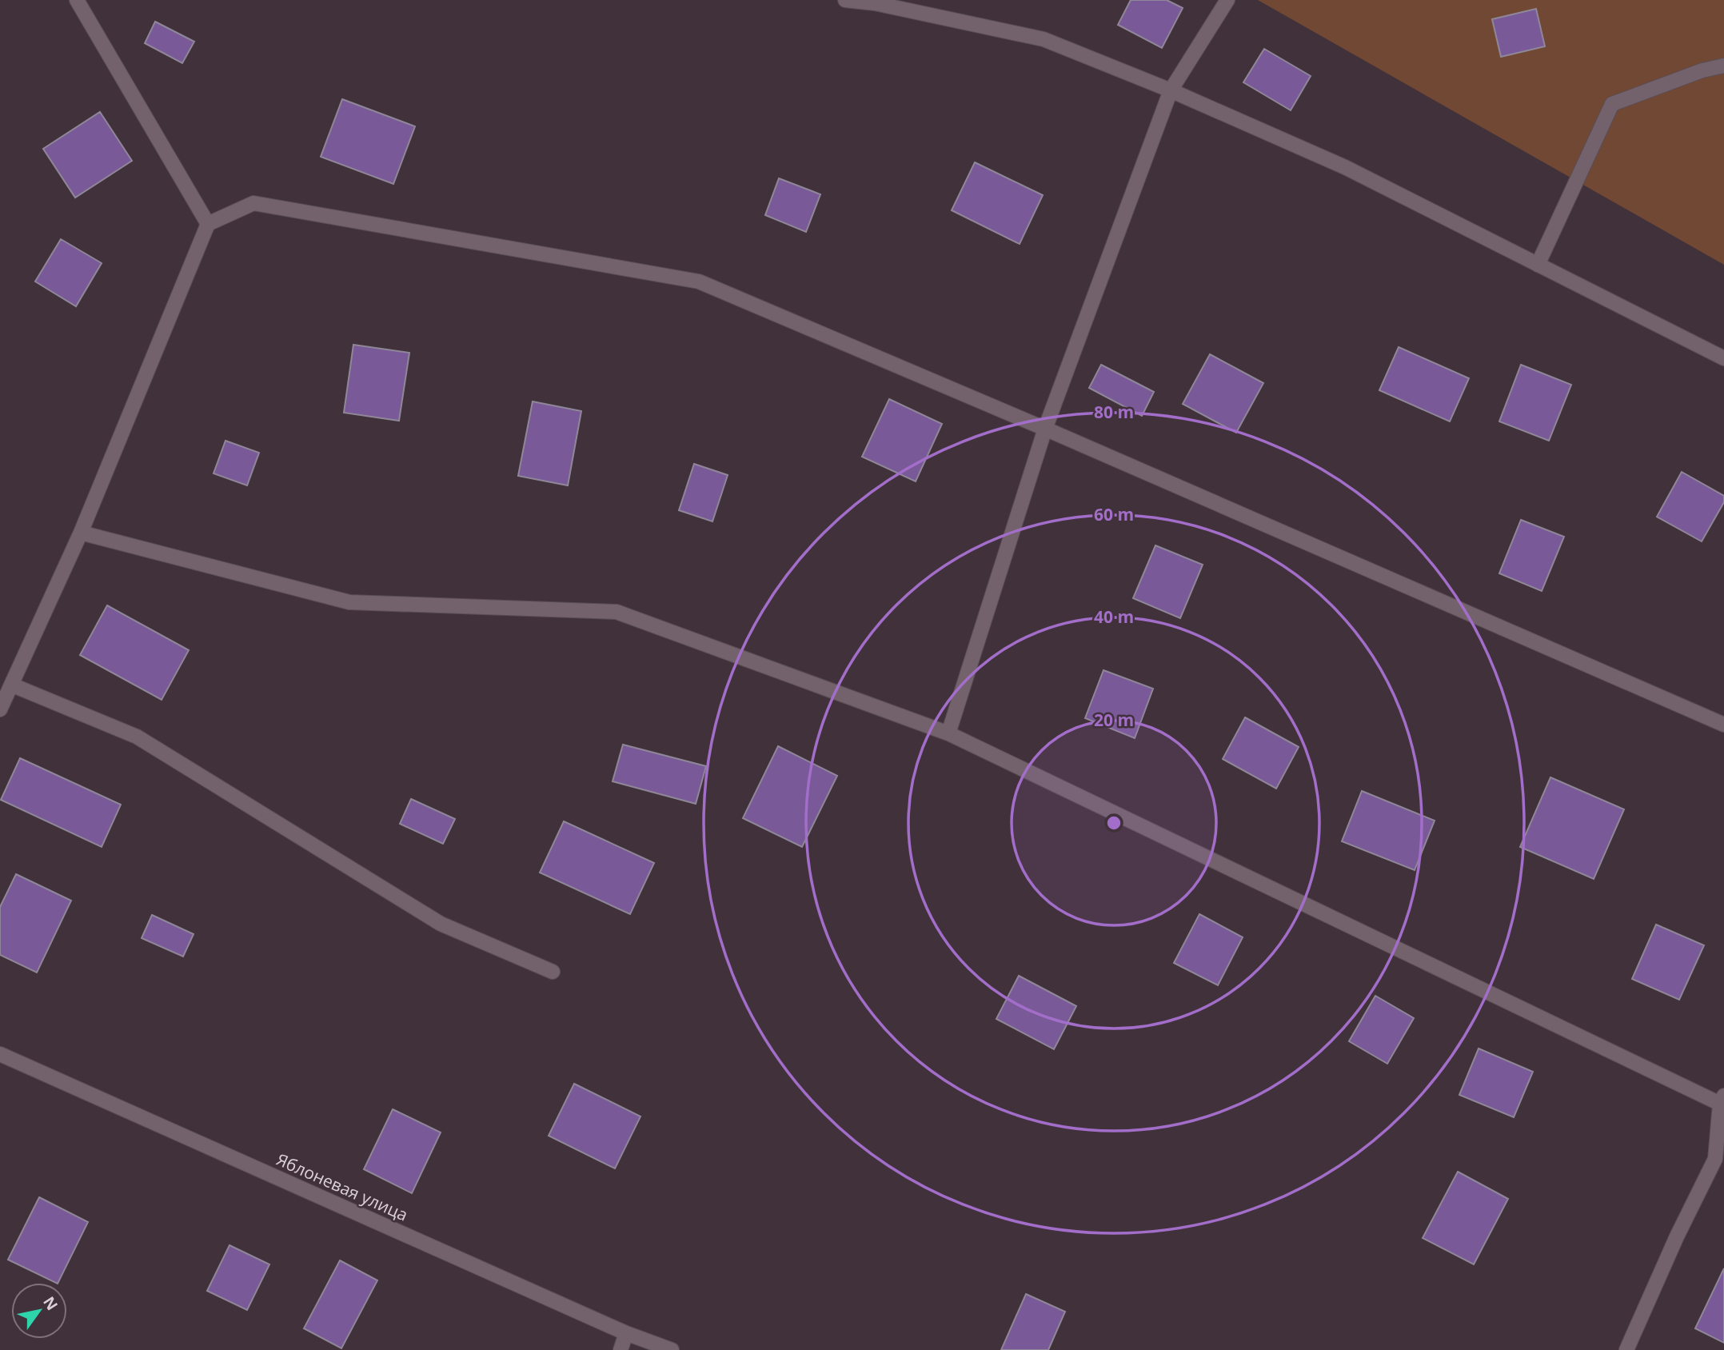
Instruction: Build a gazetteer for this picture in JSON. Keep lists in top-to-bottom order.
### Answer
{
  "streets": {
    "street": ["Яблоневая улица"]
  },
  "north": "top right",
  "rings": [
    "80 m",
    "60 m",
    "40 m",
    "20 m"
  ]
}
